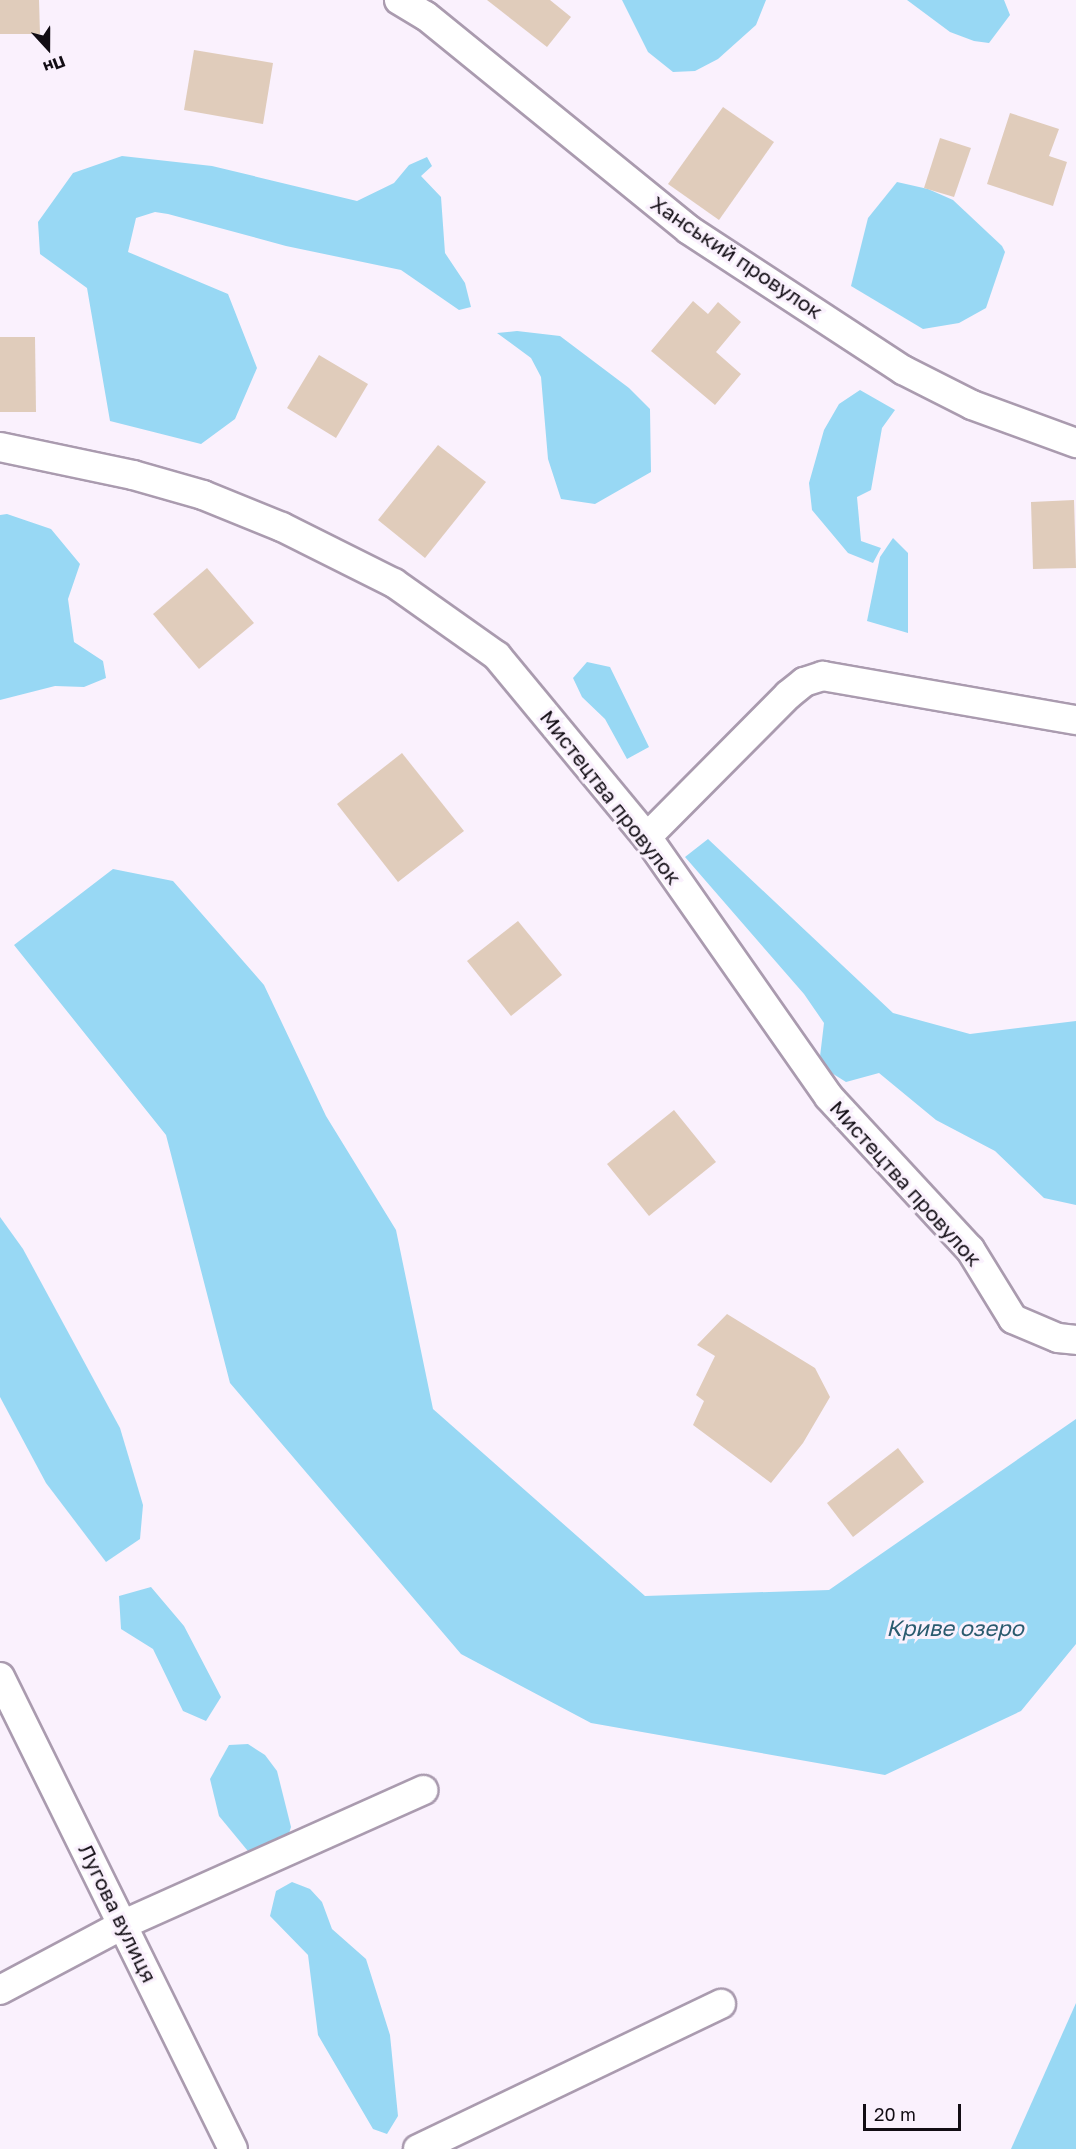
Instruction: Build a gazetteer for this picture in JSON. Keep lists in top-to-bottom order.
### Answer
{
  "streets": {
    "street": ["Ханський провулок", "Мистецтва провулок", "Лугова вулиця"]
  },
  "water": ["Криве озеро"],
  "scale_bar": "20 m",
  "north": "bottom"
}
